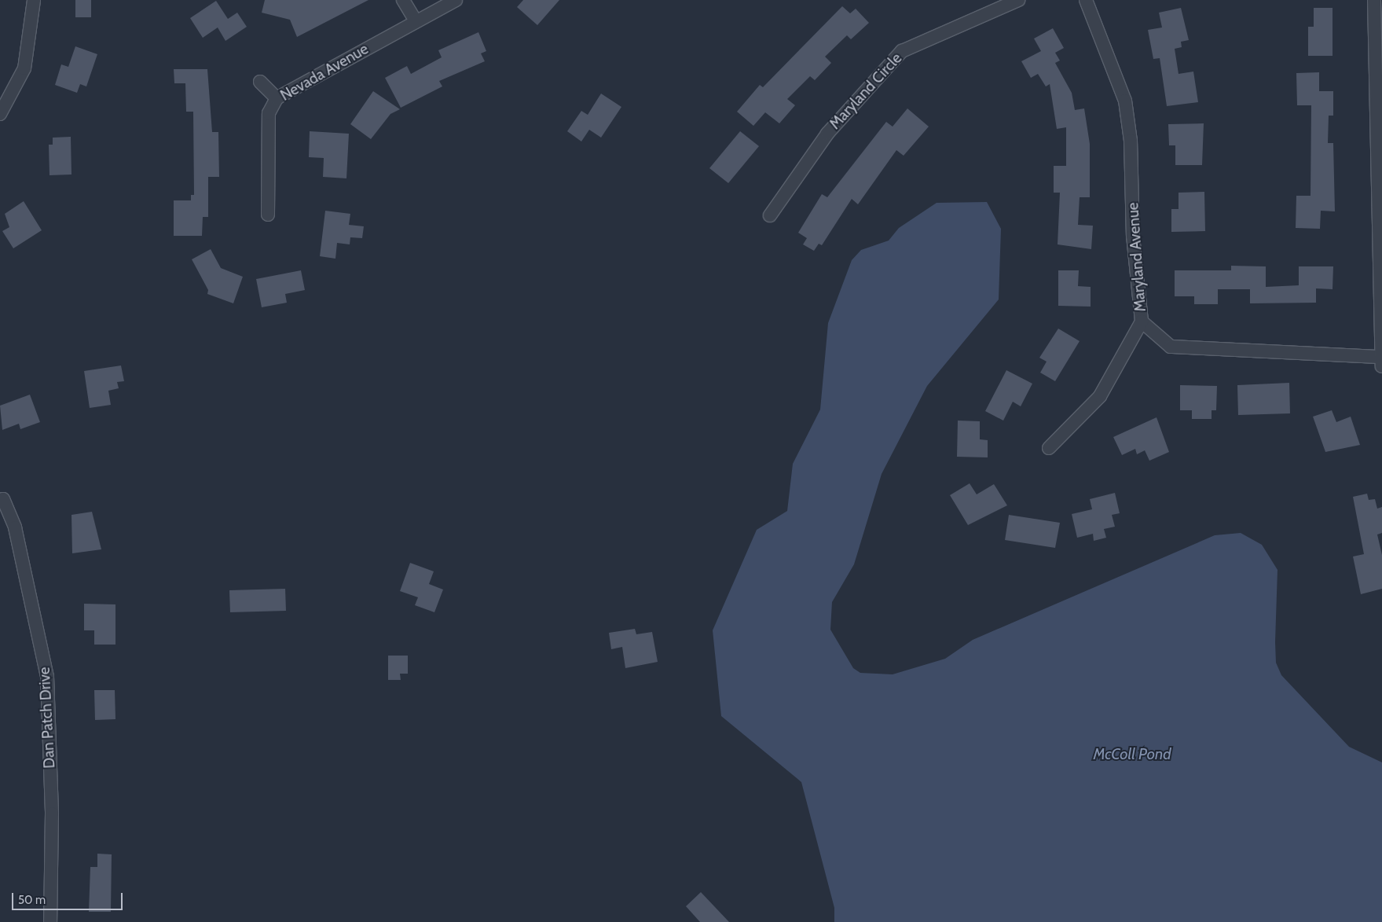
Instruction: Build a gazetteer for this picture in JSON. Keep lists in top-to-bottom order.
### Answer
{
  "streets": {
    "street": [
      "Nevada Avenue",
      "Maryland Circle",
      "Maryland Avenue",
      "Dan Patch Drive"
    ]
  },
  "water": ["McColl Pond"],
  "scale_bar": "50 m"
}
